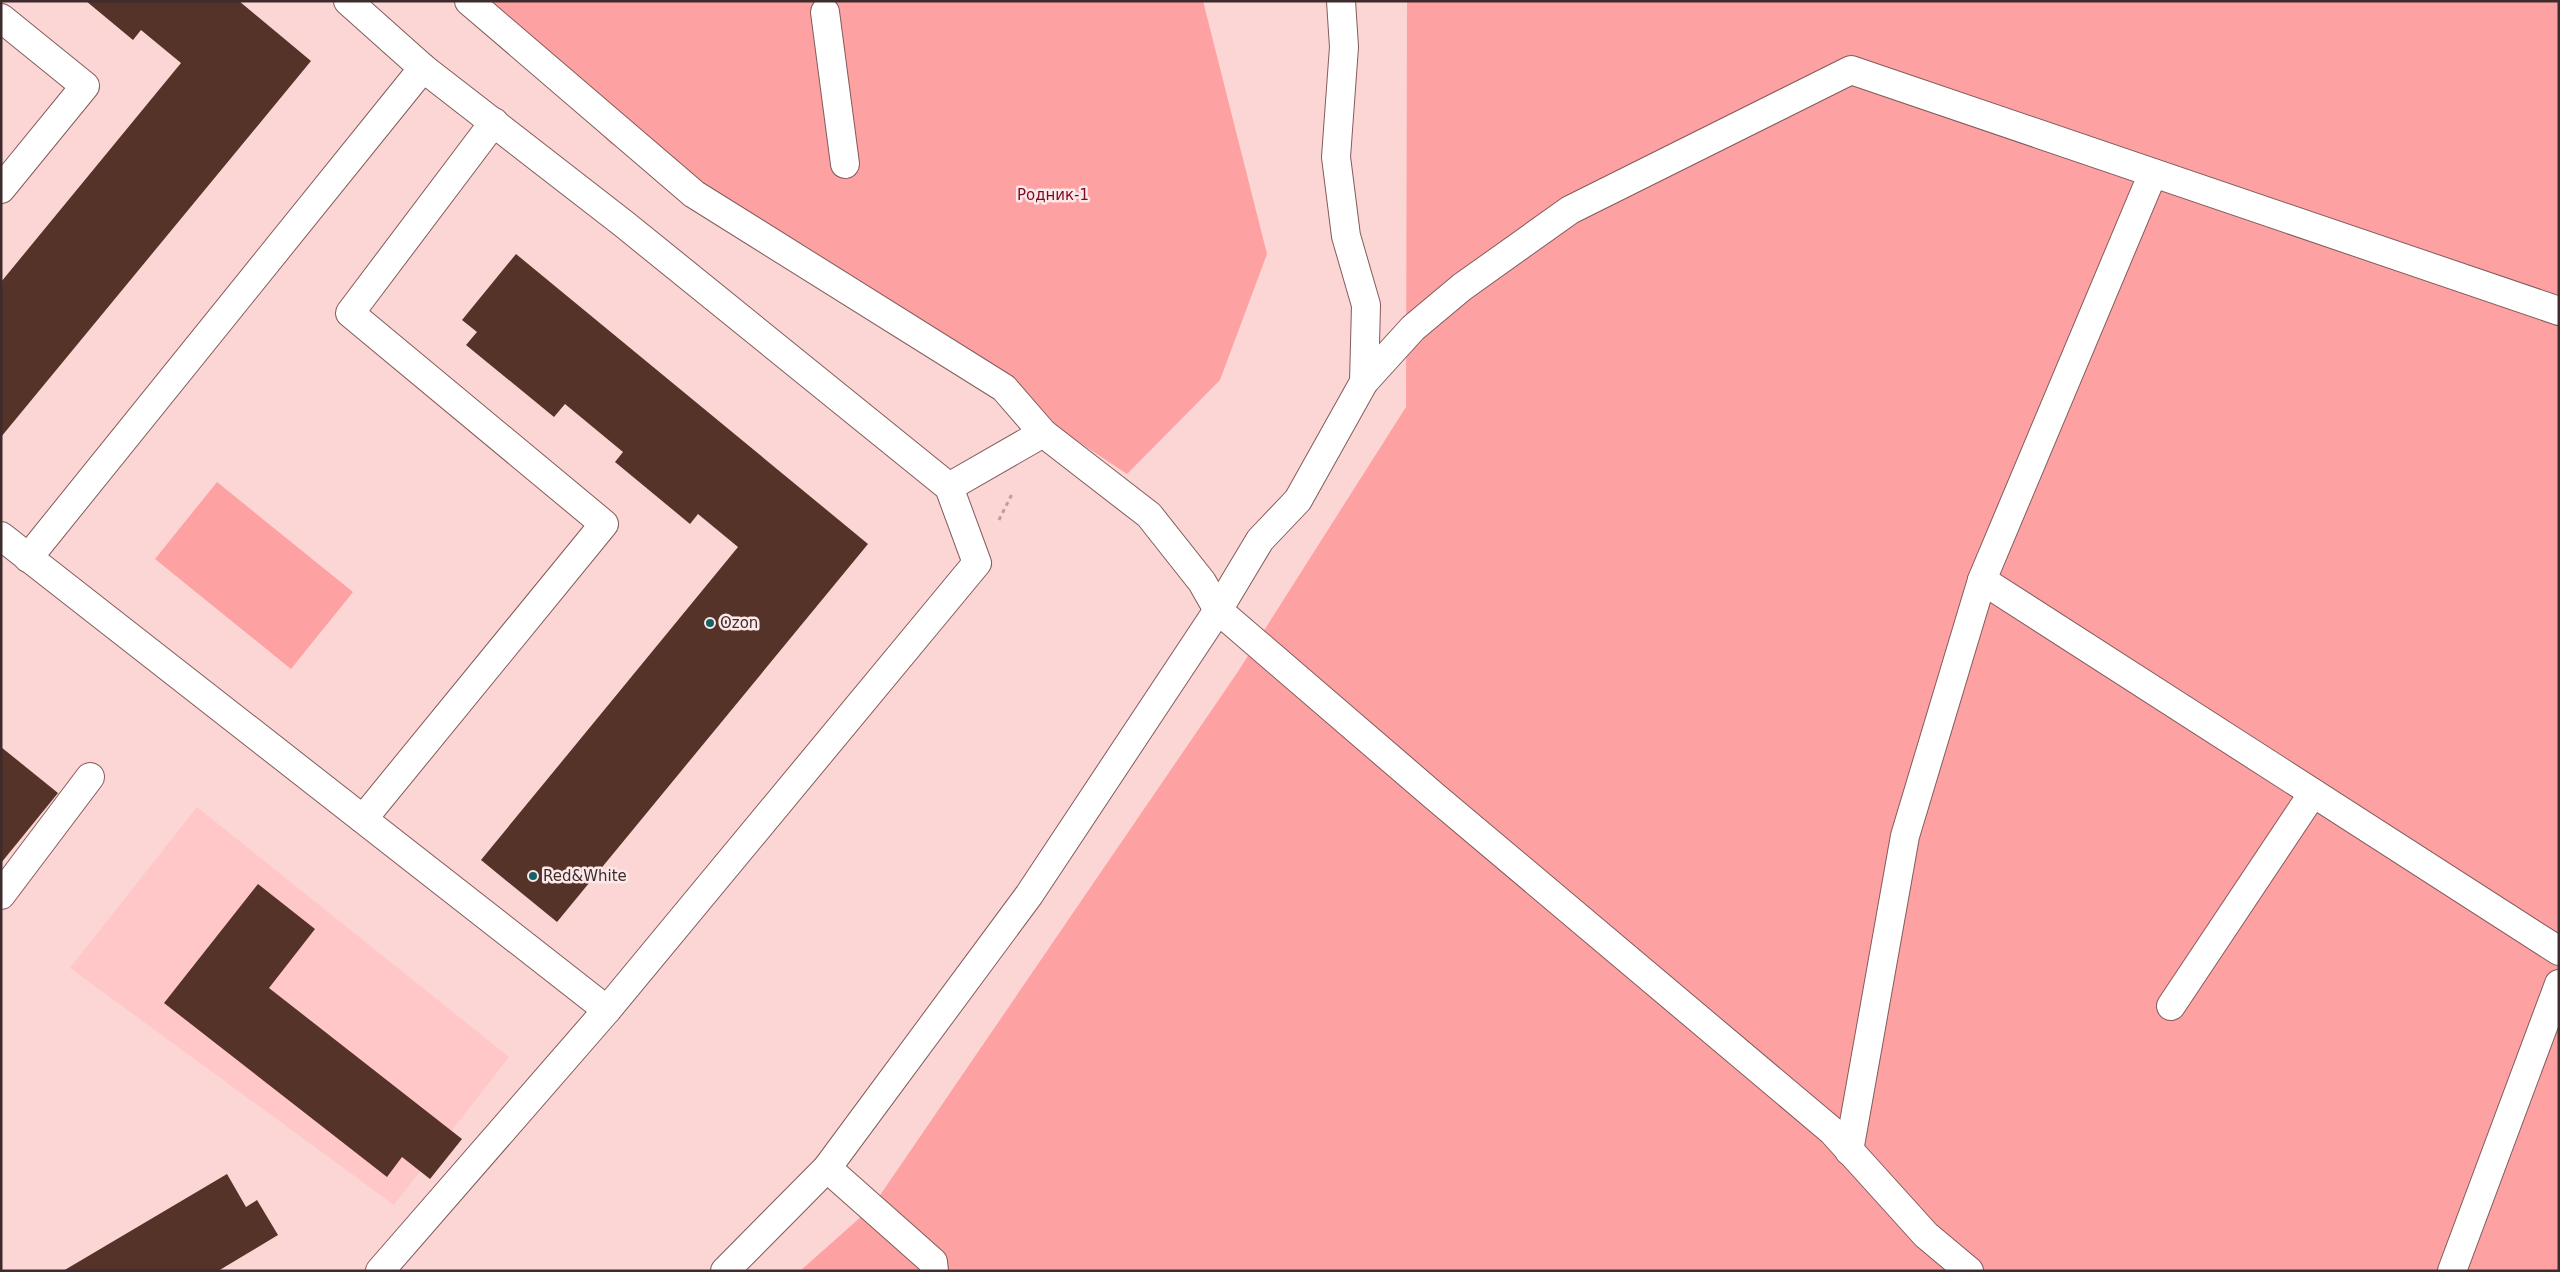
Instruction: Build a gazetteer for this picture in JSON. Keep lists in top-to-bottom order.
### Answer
{
  "parks": ["Родник-1"],
  "places": ["Ozon", "Red&White"]
}
